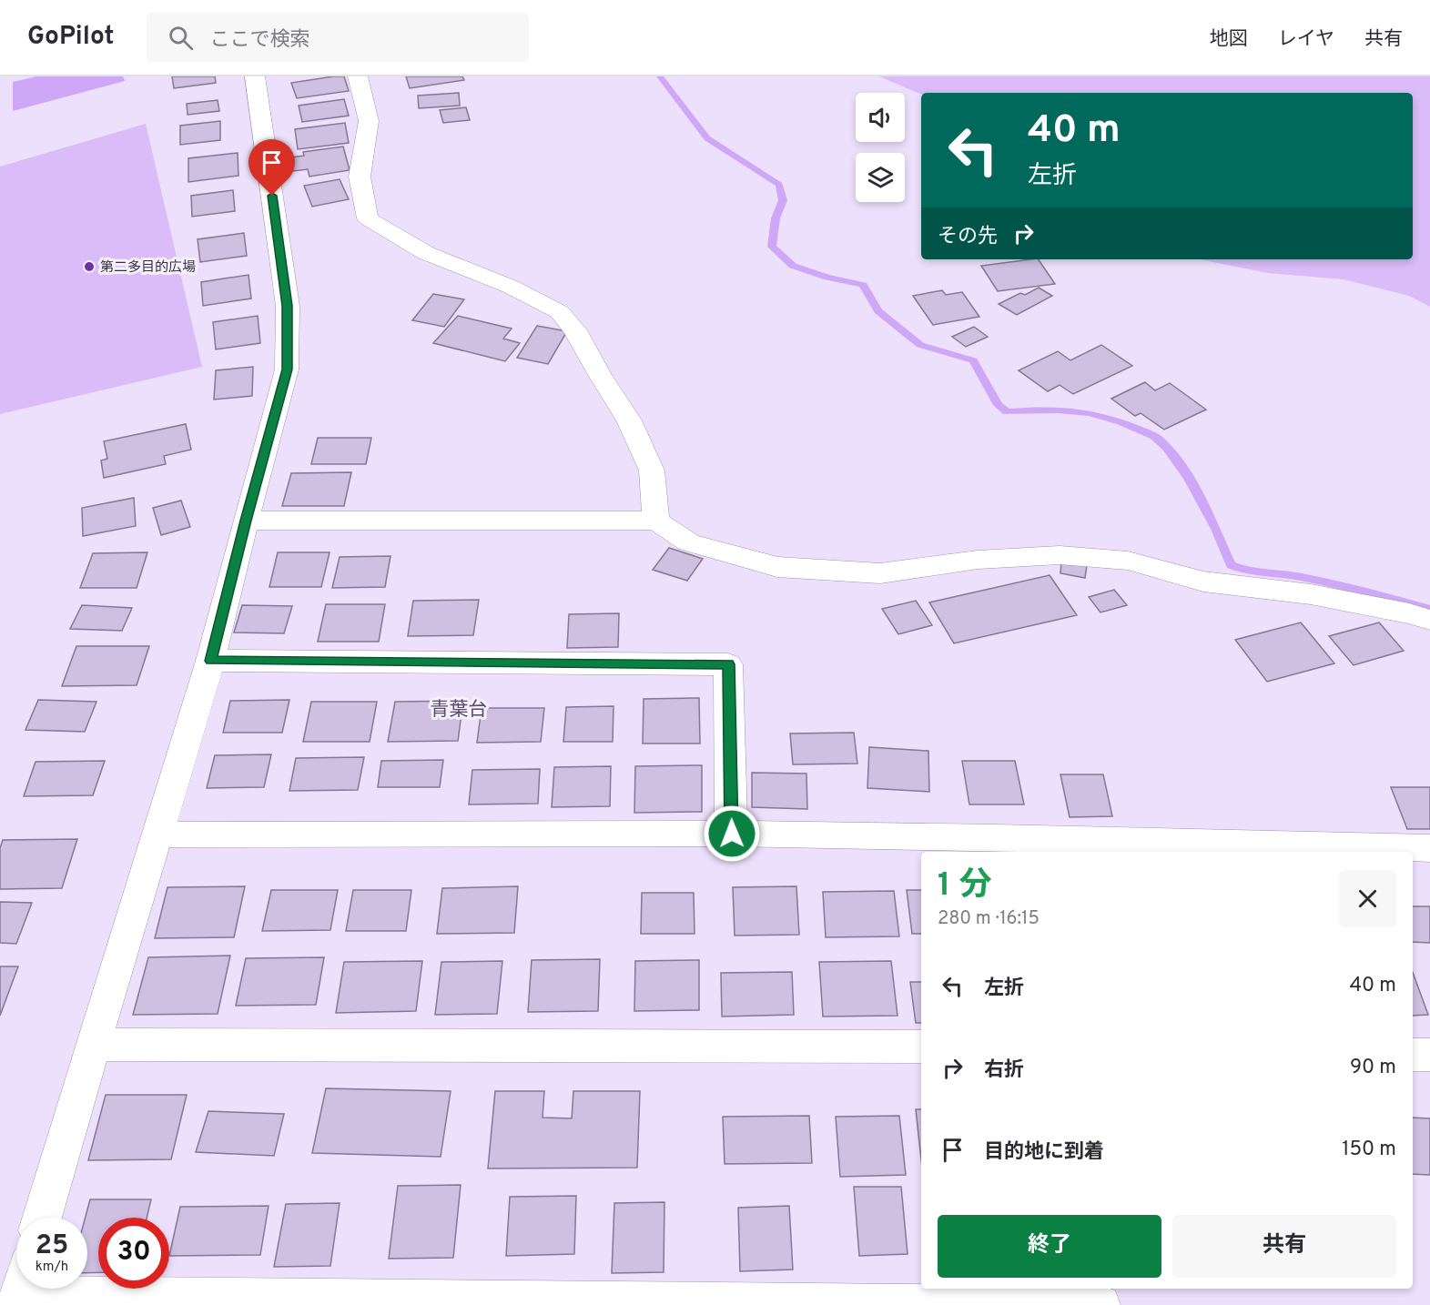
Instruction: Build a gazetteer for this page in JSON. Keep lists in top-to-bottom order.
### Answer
{
  "districts": ["青葉台"],
  "places": ["第二多目的広場"],
  "page": {
    "header": "GoPilot",
    "search": "ここで検索",
    "nav": ["地図", "レイヤ", "共有"],
    "turn": ["40 m", "左折"],
    "then": "その先",
    "heading": ["1 分", "280 m · 16:15"],
    "list": [
      {
        "name": "左折",
        "value": "40 m"
      },
      {
        "name": "右折",
        "value": "90 m"
      },
      {
        "name": "目的地に到着",
        "value": "150 m"
      }
    ],
    "buttons": ["終了", "共有"],
    "speed": "25 km/h",
    "limit": "30"
  }
}
